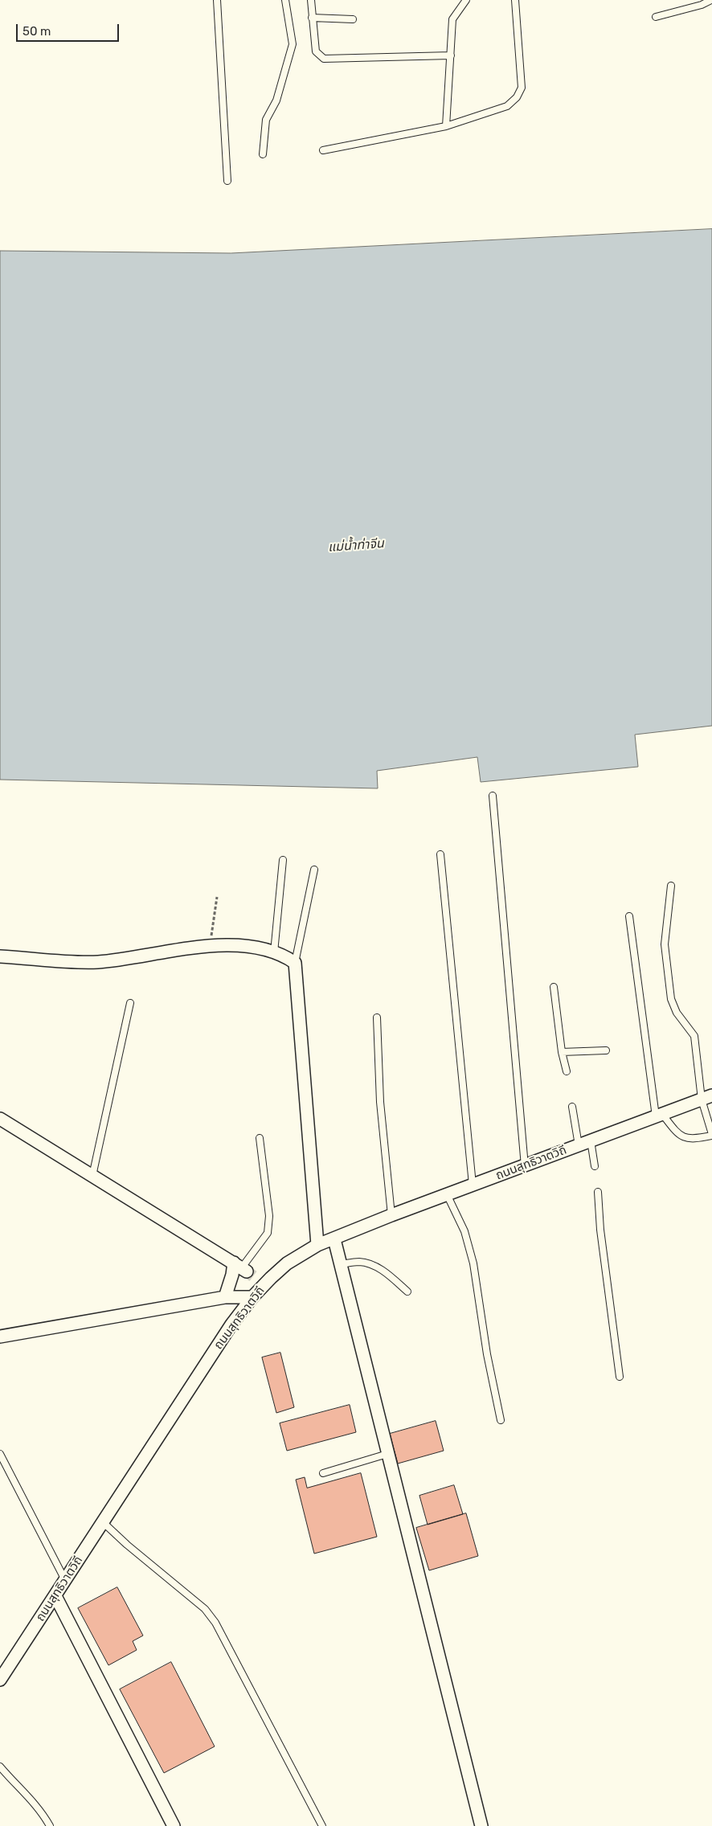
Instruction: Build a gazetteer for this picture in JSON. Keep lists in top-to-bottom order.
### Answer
{
  "streets": {
    "street": ["ถนนสุทธิวาตวิถี"]
  },
  "water": ["แม่น้ำท่าจีน"],
  "scale_bar": "50 m"
}
